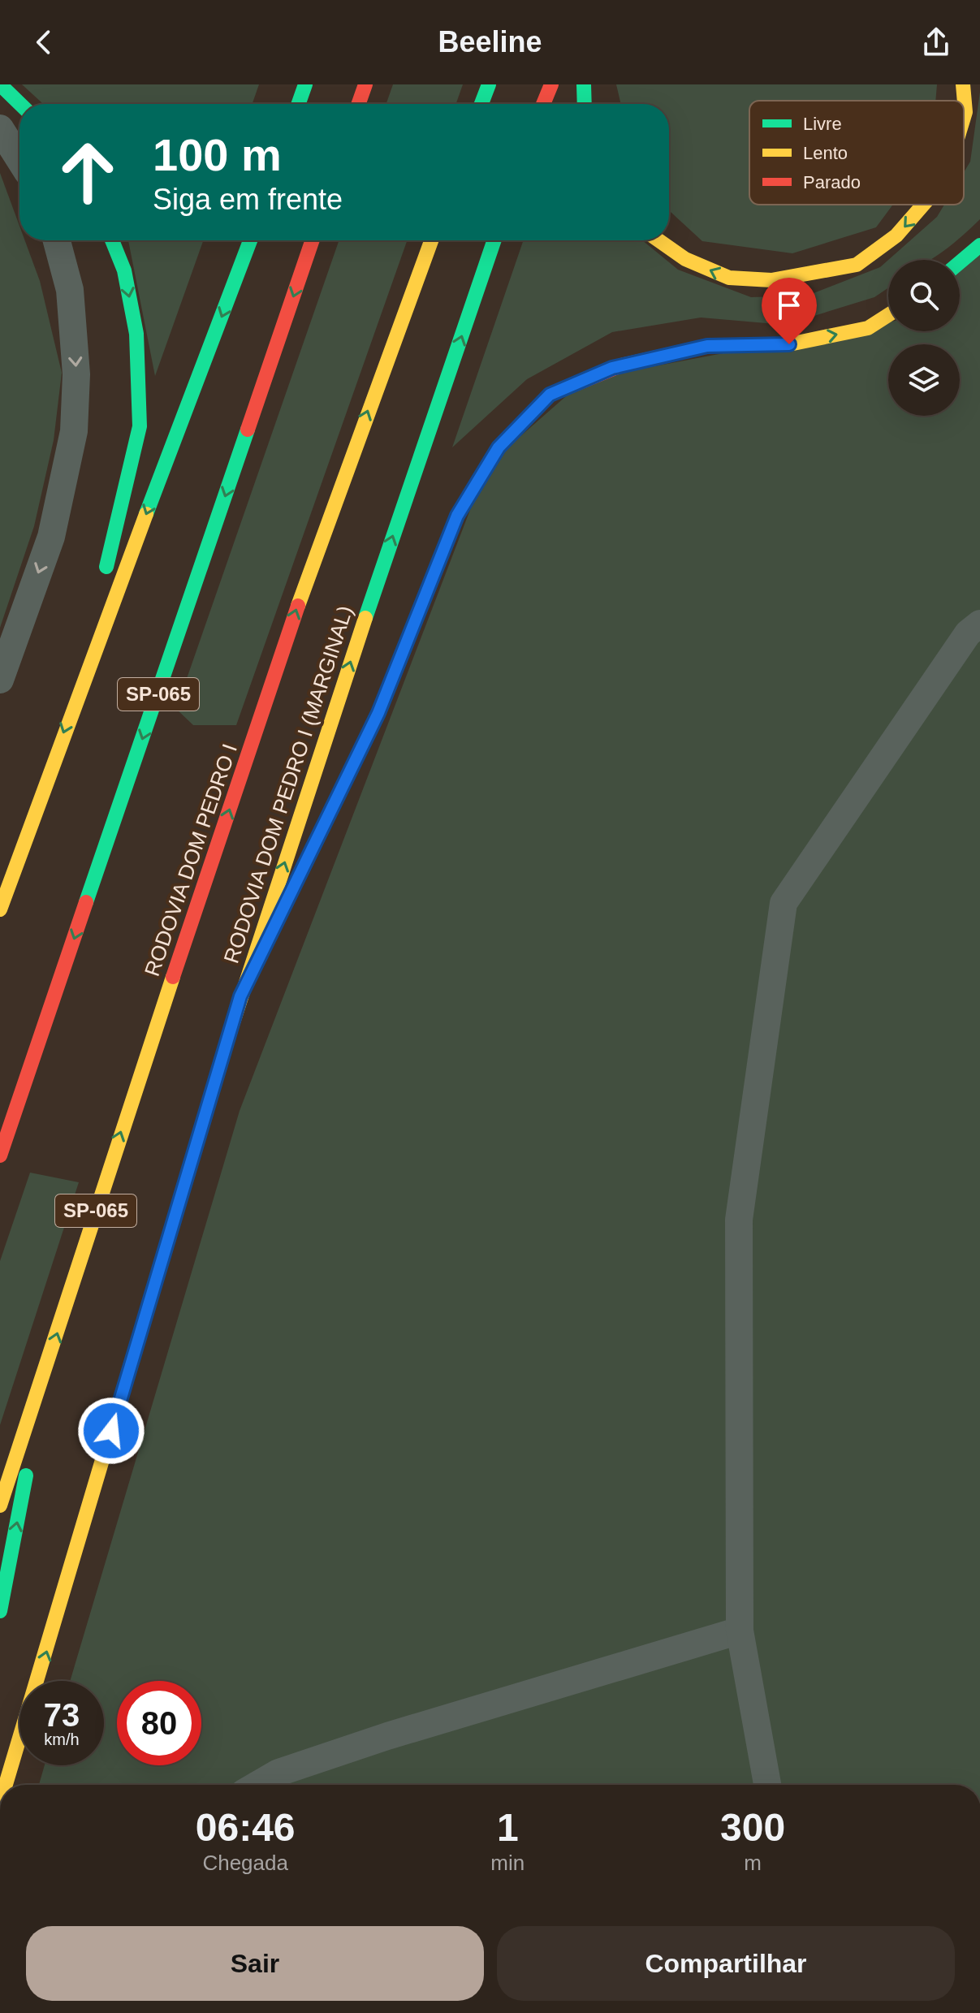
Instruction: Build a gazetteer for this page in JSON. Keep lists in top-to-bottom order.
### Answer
{
  "streets": {
    "highway": ["SP-065", "RODOVIA DOM PEDRO I (MARGINAL)", "RODOVIA DOM PEDRO I"]
  },
  "one_way": ["RODOVIA DOM PEDRO I (MARGINAL)"],
  "legend": ["Livre", "Lento", "Parado"],
  "page": {
    "header": "Beeline",
    "turn": ["100 m", "Siga em frente"],
    "speed": "73 km/h",
    "limit": "80",
    "eta": [
      "06:46",
      "Chegada",
      "1",
      "min",
      "300",
      "m"
    ],
    "buttons": ["Sair", "Compartilhar"]
  }
}
